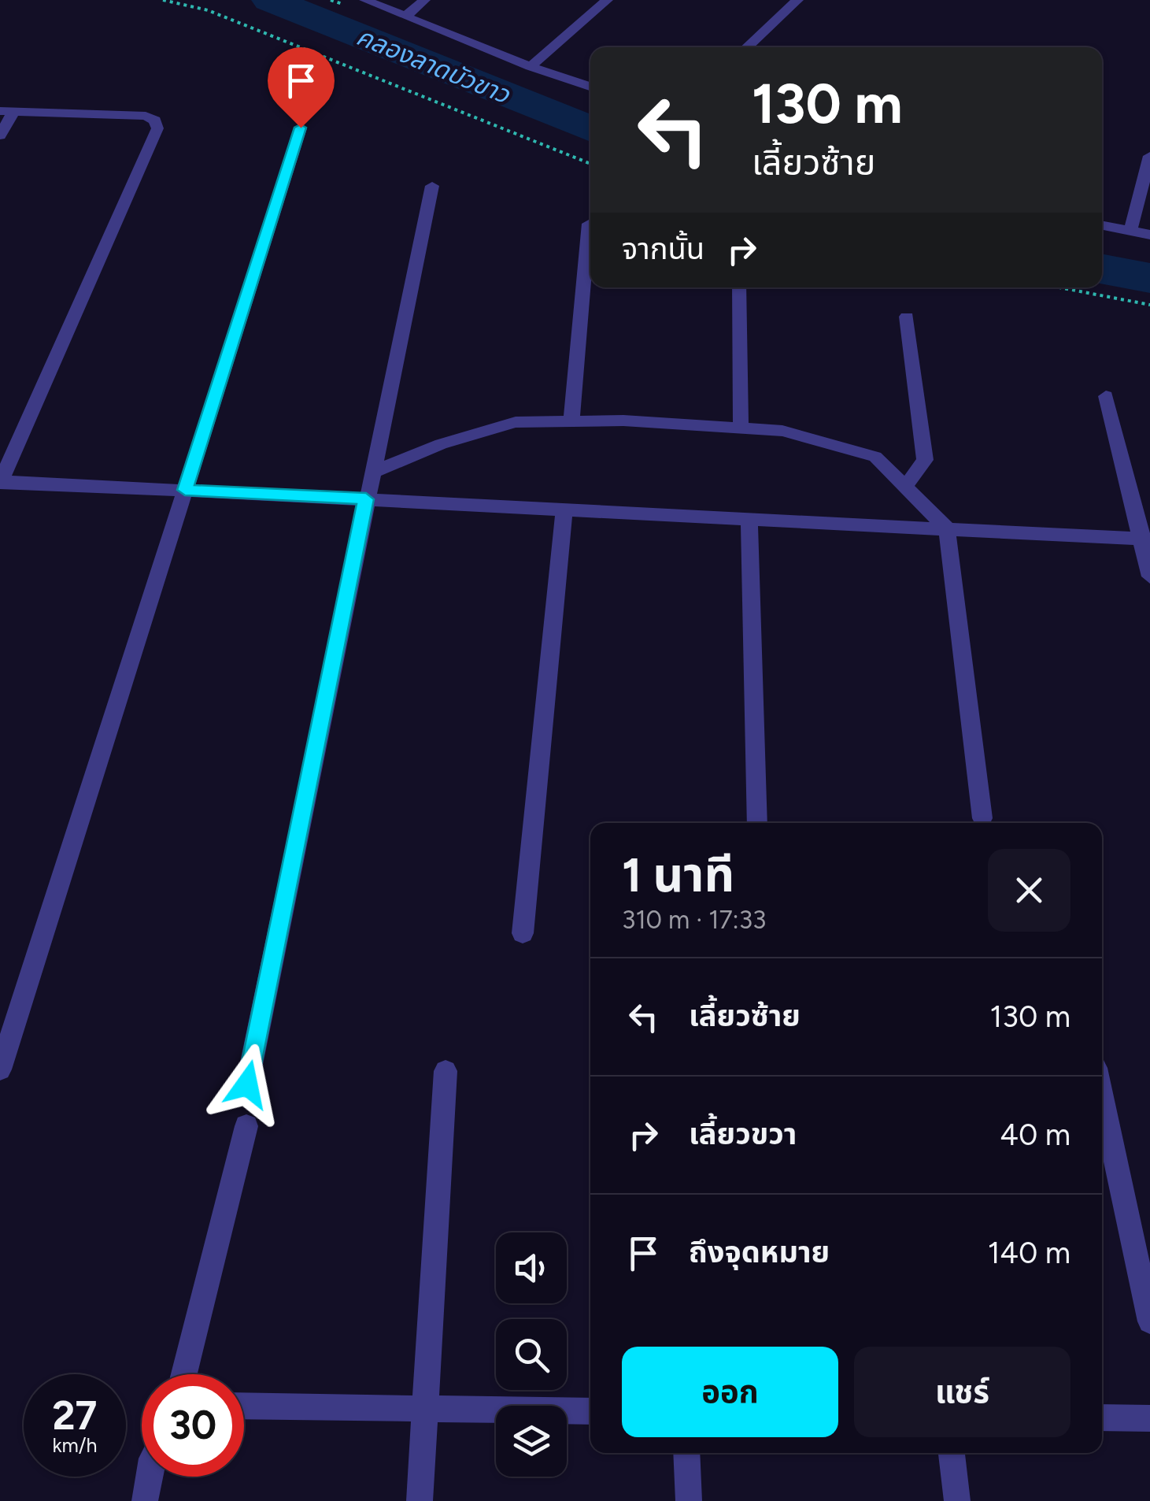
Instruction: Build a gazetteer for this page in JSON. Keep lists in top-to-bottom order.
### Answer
{
  "water": ["คลองลาดบัวขาว"],
  "page": {
    "turn": ["130 m", "เลี้ยวซ้าย"],
    "then": "จากนั้น",
    "heading": ["1 นาที", "310 m · 17:33"],
    "list": [
      {
        "name": "เลี้ยวซ้าย",
        "value": "130 m"
      },
      {
        "name": "เลี้ยวขวา",
        "value": "40 m"
      },
      {
        "name": "ถึงจุดหมาย",
        "value": "140 m"
      }
    ],
    "buttons": ["ออก", "แชร์"],
    "speed": "27 km/h",
    "limit": "30"
  }
}
